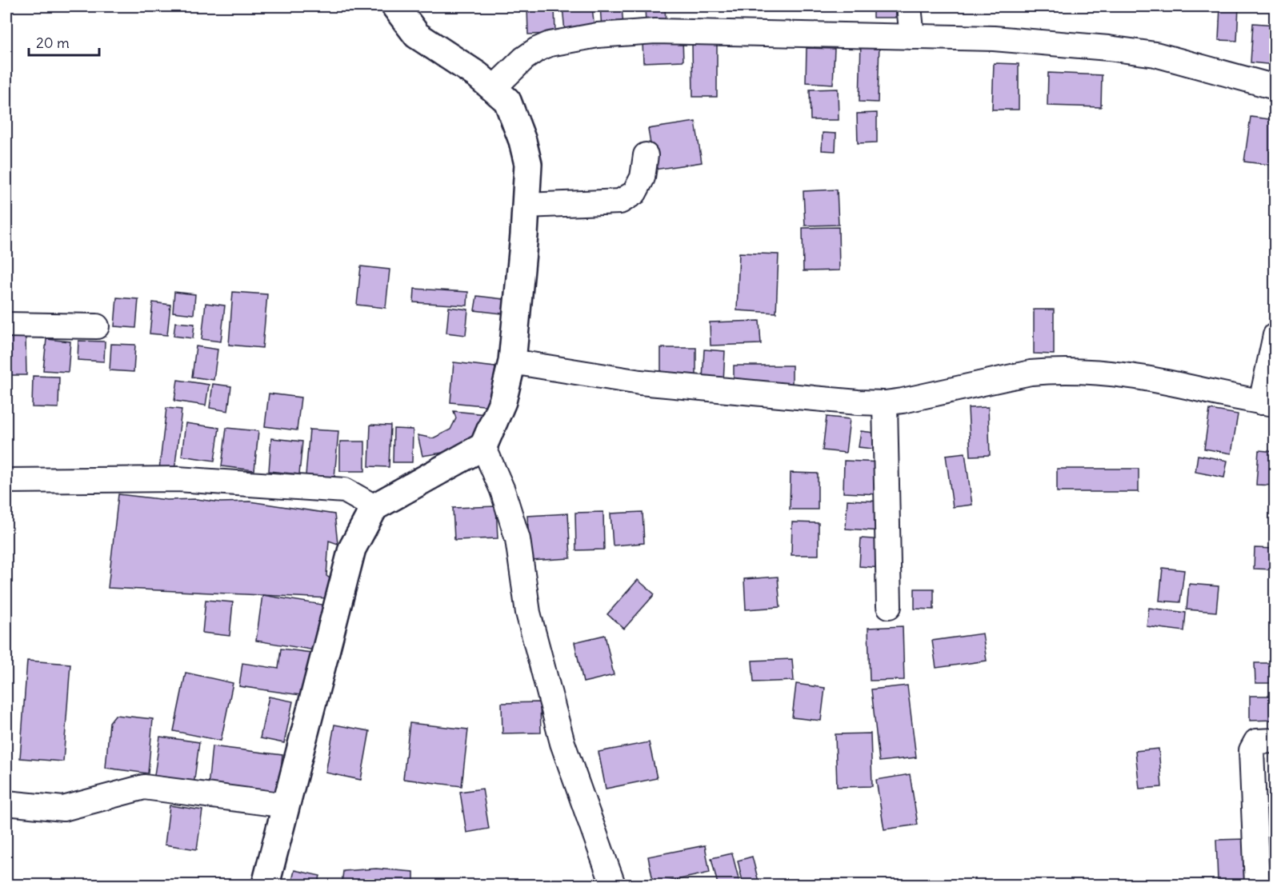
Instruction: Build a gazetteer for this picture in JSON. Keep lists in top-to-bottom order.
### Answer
{
  "scale_bar": "20 m"
}
